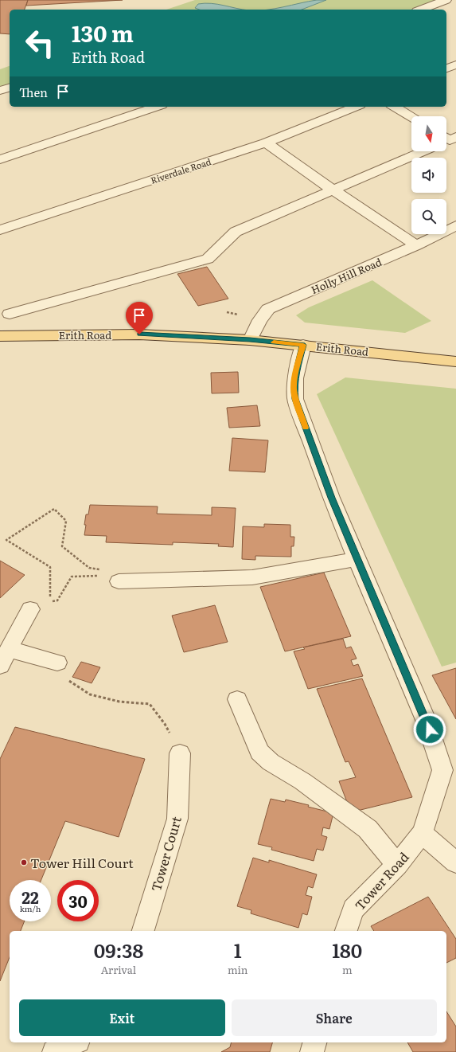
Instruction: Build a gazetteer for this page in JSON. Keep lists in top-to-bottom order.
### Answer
{
  "streets": {
    "main road": ["Erith Road"],
    "street": [
      "Riverdale Road",
      "Holly Hill Road",
      "Tower Court",
      "Tower Road"
    ]
  },
  "crossings": [
    ["Holly Hill Road", "Erith Road"],
    ["Erith Road", "Tower Road"]
  ],
  "places": ["Tower Hill Court"],
  "north": "bottom",
  "page": {
    "turn": ["130 m", "Erith Road"],
    "then": "Then",
    "speed": "22 km/h",
    "limit": "30",
    "eta": [
      "09:38",
      "Arrival",
      "1",
      "min",
      "180",
      "m"
    ],
    "buttons": ["Exit", "Share"]
  }
}
